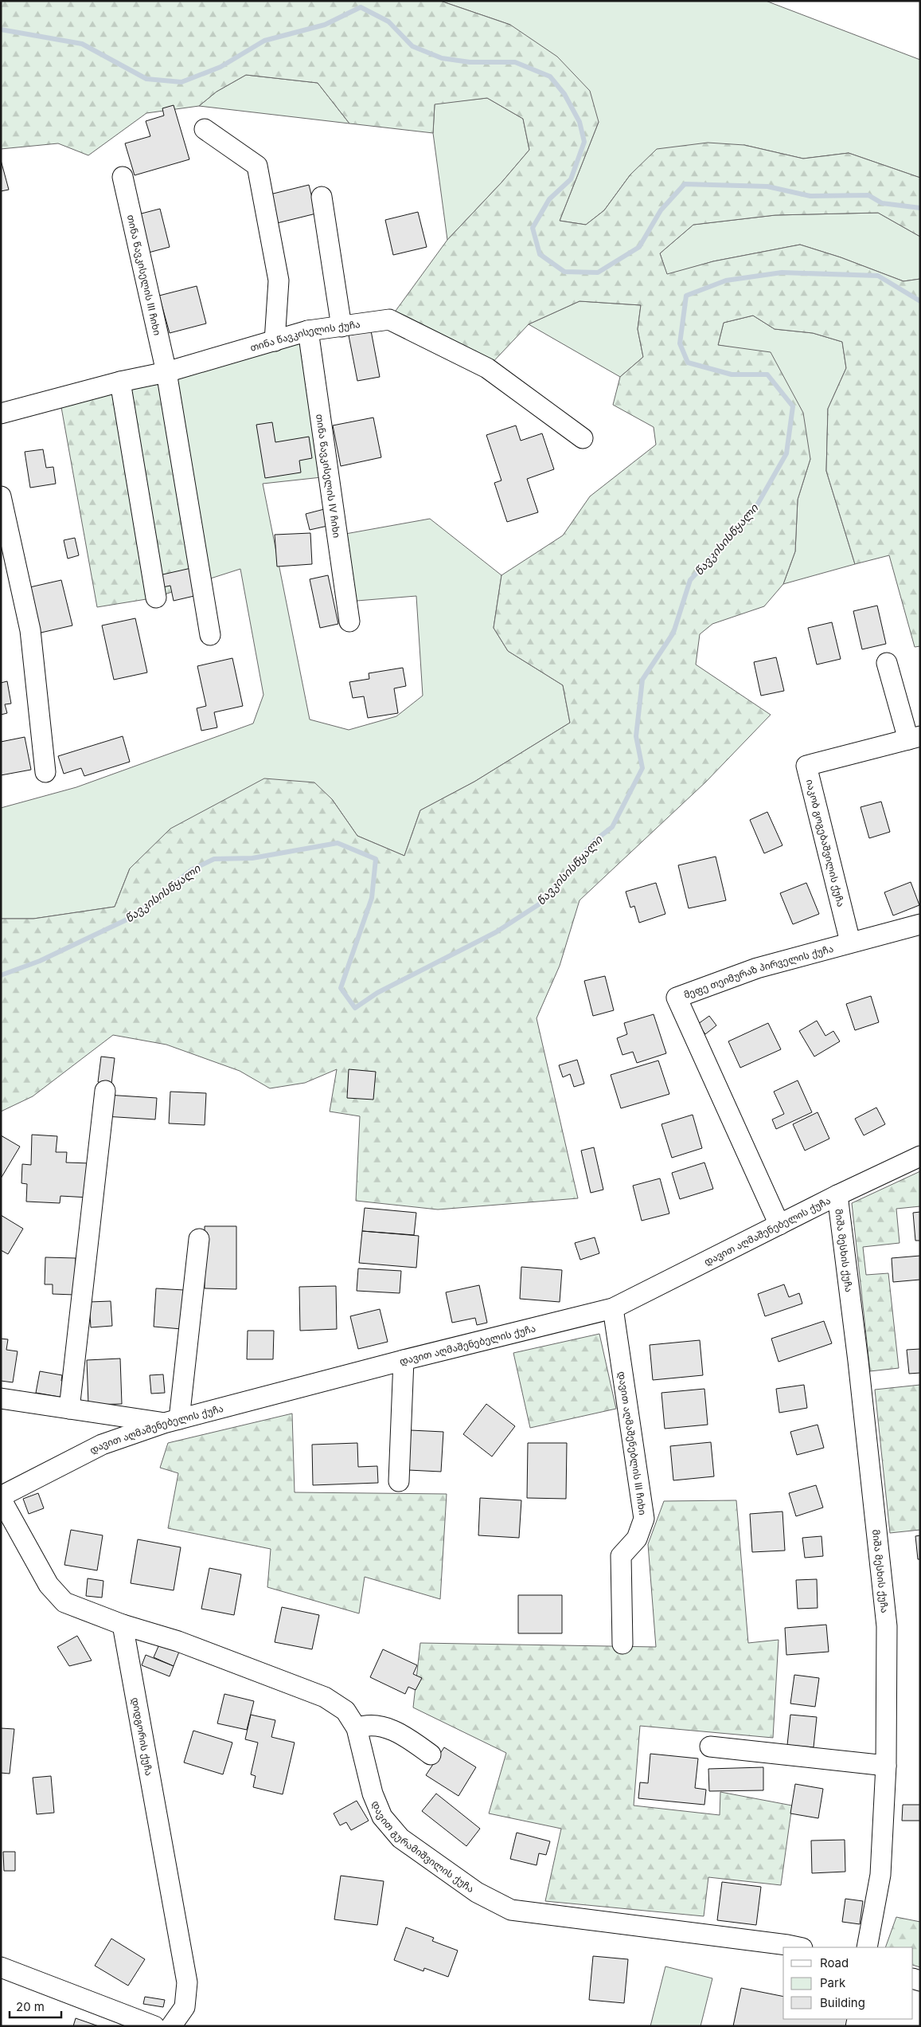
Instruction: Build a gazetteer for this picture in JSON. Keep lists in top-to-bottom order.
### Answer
{
  "streets": {
    "street": [
      "თინა წავკისელის III ჩიხი",
      "თინა წავკისელის ქუჩა",
      "თინა წავკისელის IV ჩიხი",
      "იაკობ გოგებაშვილის ქუჩა",
      "მეფე თეიმურაზ პირველის ქუჩა",
      "დავით აღმაშენებელის ქუჩა",
      "მიშა მესხის ქუჩა",
      "დავით აღმაშენებლის III ჩიხი",
      "დიდგორის ქუჩა",
      "დავით გურამიშვილის ქუჩა"
    ]
  },
  "crossings": [
    ["თინა წავკისელის III ჩიხი", "თინა წავკისელის ქუჩა"],
    ["თინა წავკისელის ქუჩა", "თინა წავკისელის IV ჩიხი"],
    ["იაკობ გოგებაშვილის ქუჩა", "მეფე თეიმურაზ პირველის ქუჩა"],
    ["მეფე თეიმურაზ პირველის ქუჩა", "დავით აღმაშენებელის ქუჩა"],
    ["დავით აღმაშენებელის ქუჩა", "მიშა მესხის ქუჩა"],
    ["დავით აღმაშენებელის ქუჩა", "დავით აღმაშენებლის III ჩიხი"],
    ["დიდგორის ქუჩა", "დავით გურამიშვილის ქუჩა"]
  ],
  "water": ["წავკისისწყალი"],
  "legend": ["Road", "Park", "Building"],
  "scale_bar": "20 m"
}
